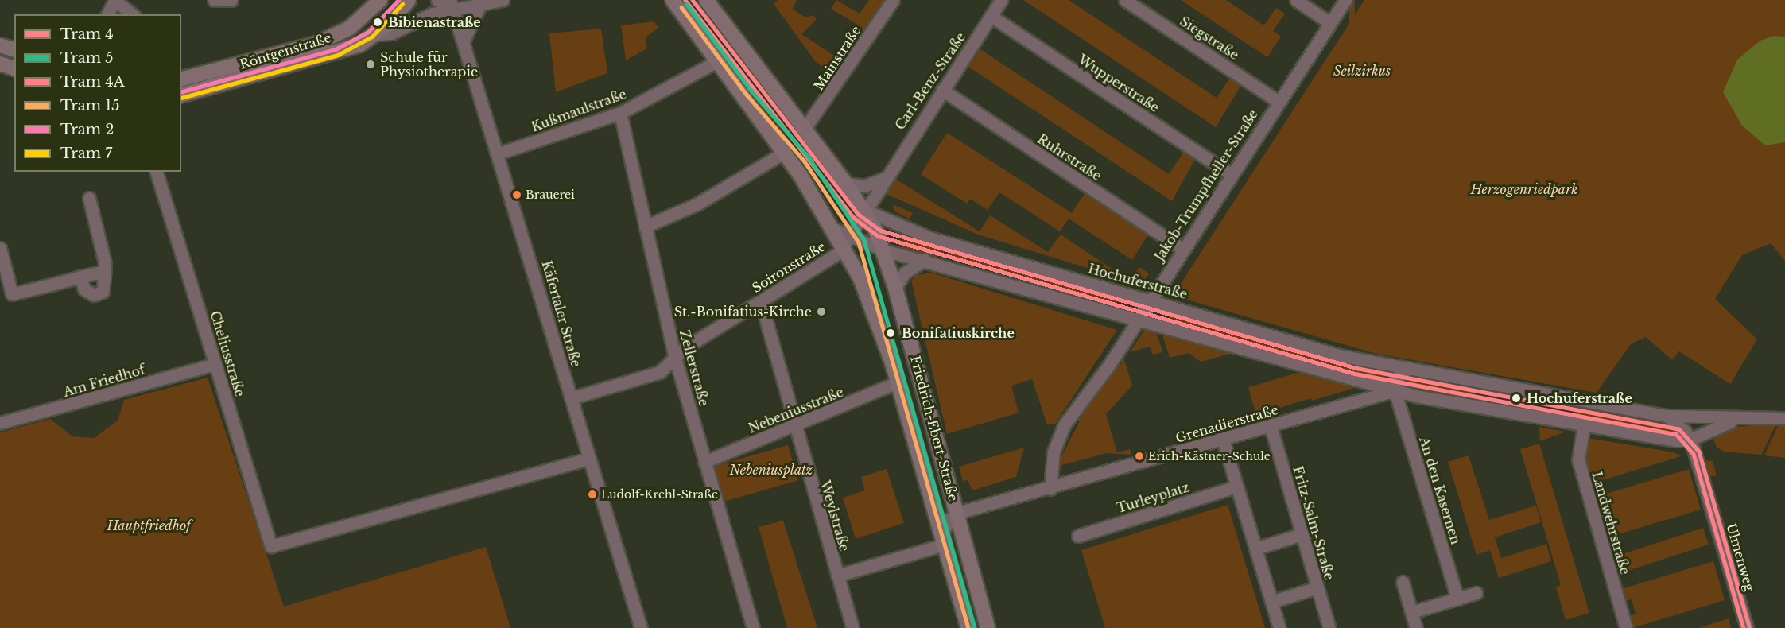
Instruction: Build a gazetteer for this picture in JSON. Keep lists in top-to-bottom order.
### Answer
{
  "streets": {
    "main road": ["Röntgenstraße", "Friedrich-Ebert-Straße"],
    "street": [
      "Siegstraße",
      "Mainstraße",
      "Carl-Benz-Straße",
      "Wupperstraße",
      "Kußmaulstraße",
      "Ruhrstraße",
      "Jakob-Trumpfheller-Straße",
      "Soironstraße",
      "Hochuferstraße",
      "Käfertaler Straße",
      "Cheliusstraße",
      "Zellerstraße",
      "Am Friedhof",
      "Nebeniusstraße",
      "Grenadierstraße",
      "An den Kasernen",
      "Turleyplatz",
      "Weylstraße",
      "Fritz-Salm-Straße",
      "Landwehrstraße",
      "Ulmenweg"
    ]
  },
  "crossings": [
    ["Siegstraße", "Jakob-Trumpfheller-Straße"],
    ["Röntgenstraße", "Käfertaler Straße"],
    ["Mainstraße", "Friedrich-Ebert-Straße"],
    ["Carl-Benz-Straße", "Wupperstraße"],
    ["Carl-Benz-Straße", "Ruhrstraße"],
    ["Carl-Benz-Straße", "Soironstraße"],
    ["Carl-Benz-Straße", "Hochuferstraße"],
    ["Carl-Benz-Straße", "Friedrich-Ebert-Straße"],
    ["Wupperstraße", "Jakob-Trumpfheller-Straße"],
    ["Kußmaulstraße", "Käfertaler Straße"],
    ["Kußmaulstraße", "Zellerstraße"],
    ["Kußmaulstraße", "Friedrich-Ebert-Straße"],
    ["Ruhrstraße", "Jakob-Trumpfheller-Straße"],
    ["Jakob-Trumpfheller-Straße", "Hochuferstraße"],
    ["Jakob-Trumpfheller-Straße", "Grenadierstraße"],
    ["Soironstraße", "Käfertaler Straße"],
    ["Soironstraße", "Zellerstraße"],
    ["Soironstraße", "Friedrich-Ebert-Straße"],
    ["Soironstraße", "Weylstraße"],
    ["Hochuferstraße", "Friedrich-Ebert-Straße"],
    ["Hochuferstraße", "Ulmenweg"],
    ["Käfertaler Straße", "Cheliusstraße"],
    ["Cheliusstraße", "Am Friedhof"],
    ["Zellerstraße", "Nebeniusstraße"],
    ["Nebeniusstraße", "Friedrich-Ebert-Straße"],
    ["Nebeniusstraße", "Weylstraße"],
    ["Grenadierstraße", "Friedrich-Ebert-Straße"],
    ["Grenadierstraße", "An den Kasernen"],
    ["Grenadierstraße", "Fritz-Salm-Straße"]
  ],
  "parks": [
    "Seilzirkus",
    "Herzogenriedpark",
    "Nebeniusplatz",
    "Hauptfriedhof"
  ],
  "places": [
    "Bibienastraße",
    "Schule für Physiotherapie",
    "Brauerei",
    "St.-Bonifatius-Kirche",
    "Bonifatiuskirche",
    "Hochuferstraße",
    "Erich-Kästner-Schule",
    "Ludolf-Krehl-Straße"
  ],
  "lines": [
    "tram line 4",
    "tram line 4A",
    "tram line 2",
    "tram line 5",
    "tram line 7",
    "tram line 15"
  ],
  "legend": [
    "Tram 4",
    "Tram 5",
    "Tram 4A",
    "Tram 15",
    "Tram 2",
    "Tram 7"
  ]
}
